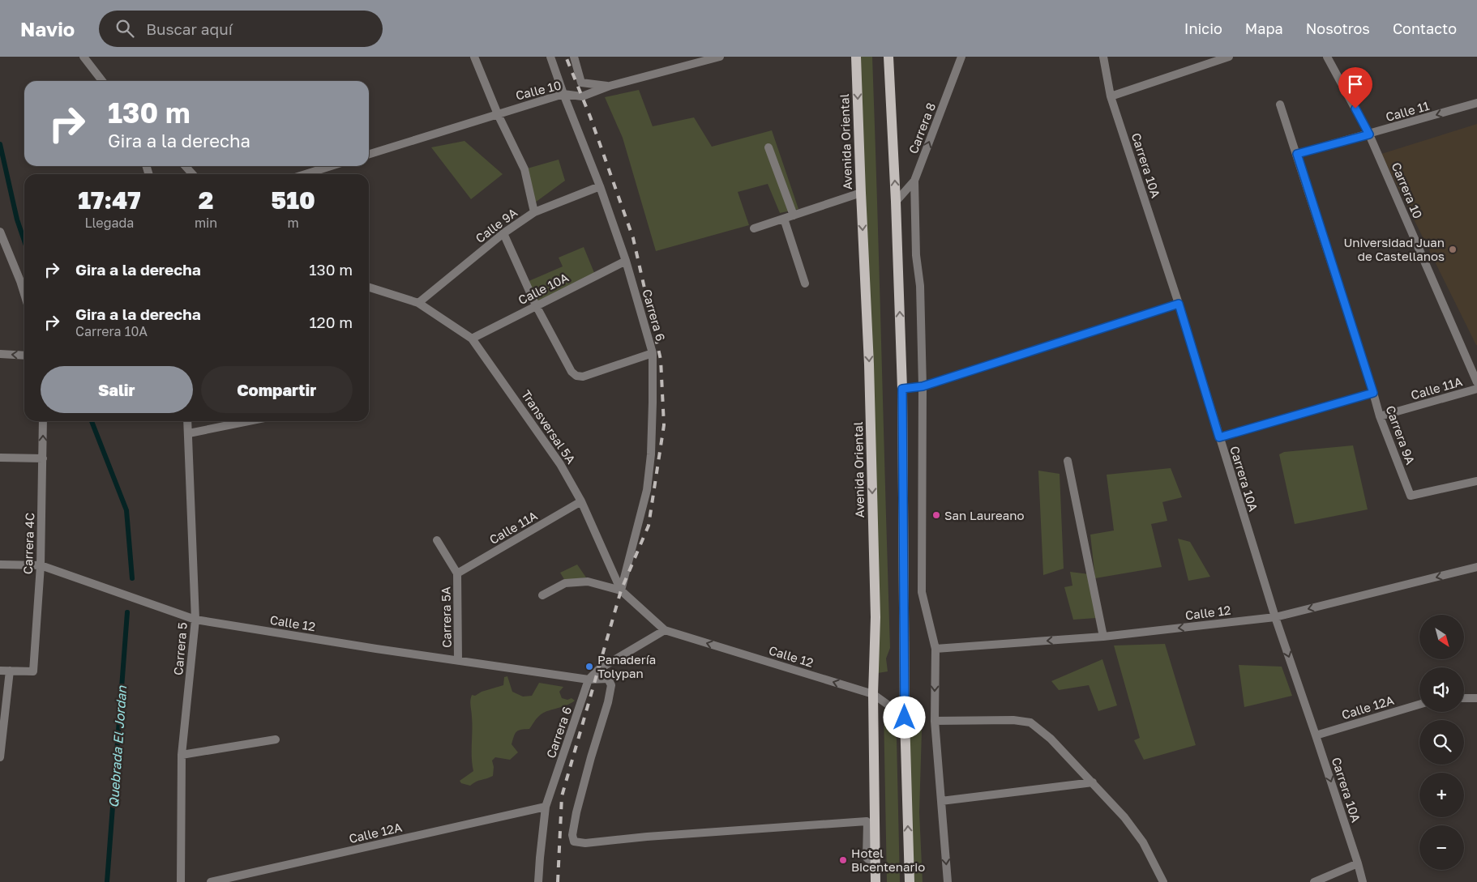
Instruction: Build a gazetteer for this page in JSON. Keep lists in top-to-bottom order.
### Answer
{
  "streets": {
    "main road": ["Avenida Oriental"],
    "street": [
      "Calle 10",
      "Calle 11",
      "Carrera 8",
      "Carrera 10A",
      "Carrera 10",
      "Calle 9A",
      "Calle 10A",
      "Carrera 6",
      "Calle 11A",
      "Transversal 5A",
      "Carrera 9A",
      "Carrera 4C",
      "Calle 12",
      "Carrera 5A",
      "Carrera 5",
      "Calle 12A"
    ]
  },
  "crossings": [
    ["Calle 10", "Carrera 6"],
    ["Calle 11", "Carrera 10"],
    ["Calle 11", "Carrera 9A"],
    ["Avenida Oriental", "Calle 12"],
    ["Carrera 10A", "Calle 12"],
    ["Carrera 10A", "Calle 12A"],
    ["Calle 9A", "Carrera 6"],
    ["Calle 9A", "Transversal 5A"],
    ["Calle 10A", "Carrera 6"],
    ["Calle 10A", "Transversal 5A"],
    ["Carrera 6", "Transversal 5A"],
    ["Carrera 6", "Calle 12"],
    ["Carrera 6", "Calle 12A"],
    ["Calle 11A", "Transversal 5A"],
    ["Calle 11A", "Carrera 9A"],
    ["Calle 11A", "Carrera 5A"],
    ["Transversal 5A", "Calle 12"],
    ["Carrera 4C", "Calle 12"],
    ["Calle 12", "Carrera 5A"],
    ["Calle 12", "Carrera 5"]
  ],
  "one_way": ["Calle 11", "Carrera 8", "Calle 12"],
  "water": ["Quebrada El Jordan"],
  "places": [
    "Universidad Juan de Castellanos",
    "San Laureano",
    "Panadería Tolypan",
    "Hotel Bicentenario"
  ],
  "north": "bottom right",
  "page": {
    "header": "Navio",
    "search": "Buscar aquí",
    "nav": [
      "Inicio",
      "Mapa",
      "Nosotros",
      "Contacto"
    ],
    "turn": ["130 m", "Gira a la derecha"],
    "eta": [
      "17:47",
      "Llegada",
      "2",
      "min",
      "510",
      "m"
    ],
    "list": [
      {
        "name": "Gira a la derecha",
        "value": "130 m"
      },
      {
        "name": "Gira a la derecha",
        "note": "Carrera 10A",
        "value": "120 m"
      }
    ],
    "buttons": ["Salir", "Compartir"],
    "map_buttons": ["+", "−"]
  }
}
